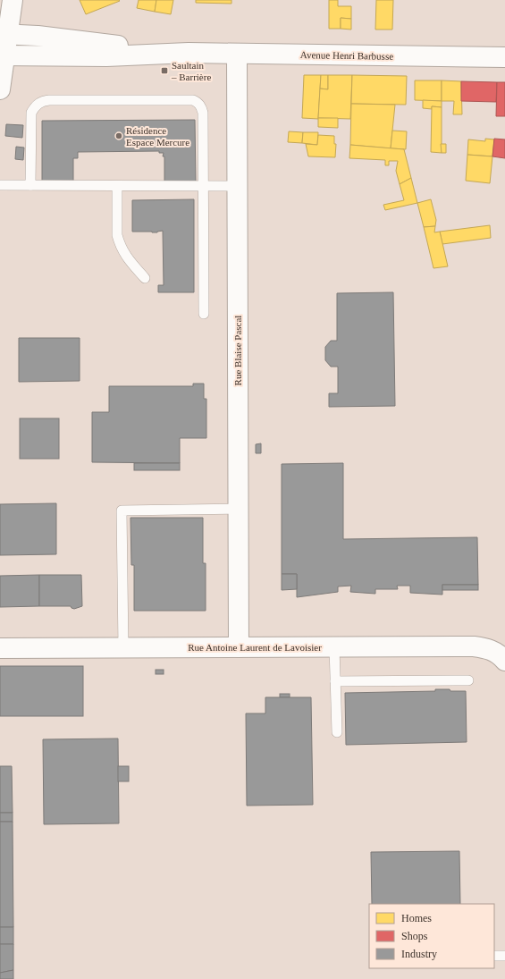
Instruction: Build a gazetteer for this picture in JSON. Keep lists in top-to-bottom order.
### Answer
{
  "streets": {
    "street": ["Avenue Henri Barbusse", "Rue Blaise Pascal", "Rue Antoine Laurent de Lavoisier"]
  },
  "crossings": [
    ["Avenue Henri Barbusse", "Rue Blaise Pascal"],
    ["Rue Blaise Pascal", "Rue Antoine Laurent de Lavoisier"]
  ],
  "places": {
    "transit": ["Saultain – Barrière"],
    "other": ["Résidence Espace Mercure"]
  },
  "legend": ["Homes", "Shops", "Industry"]
}
